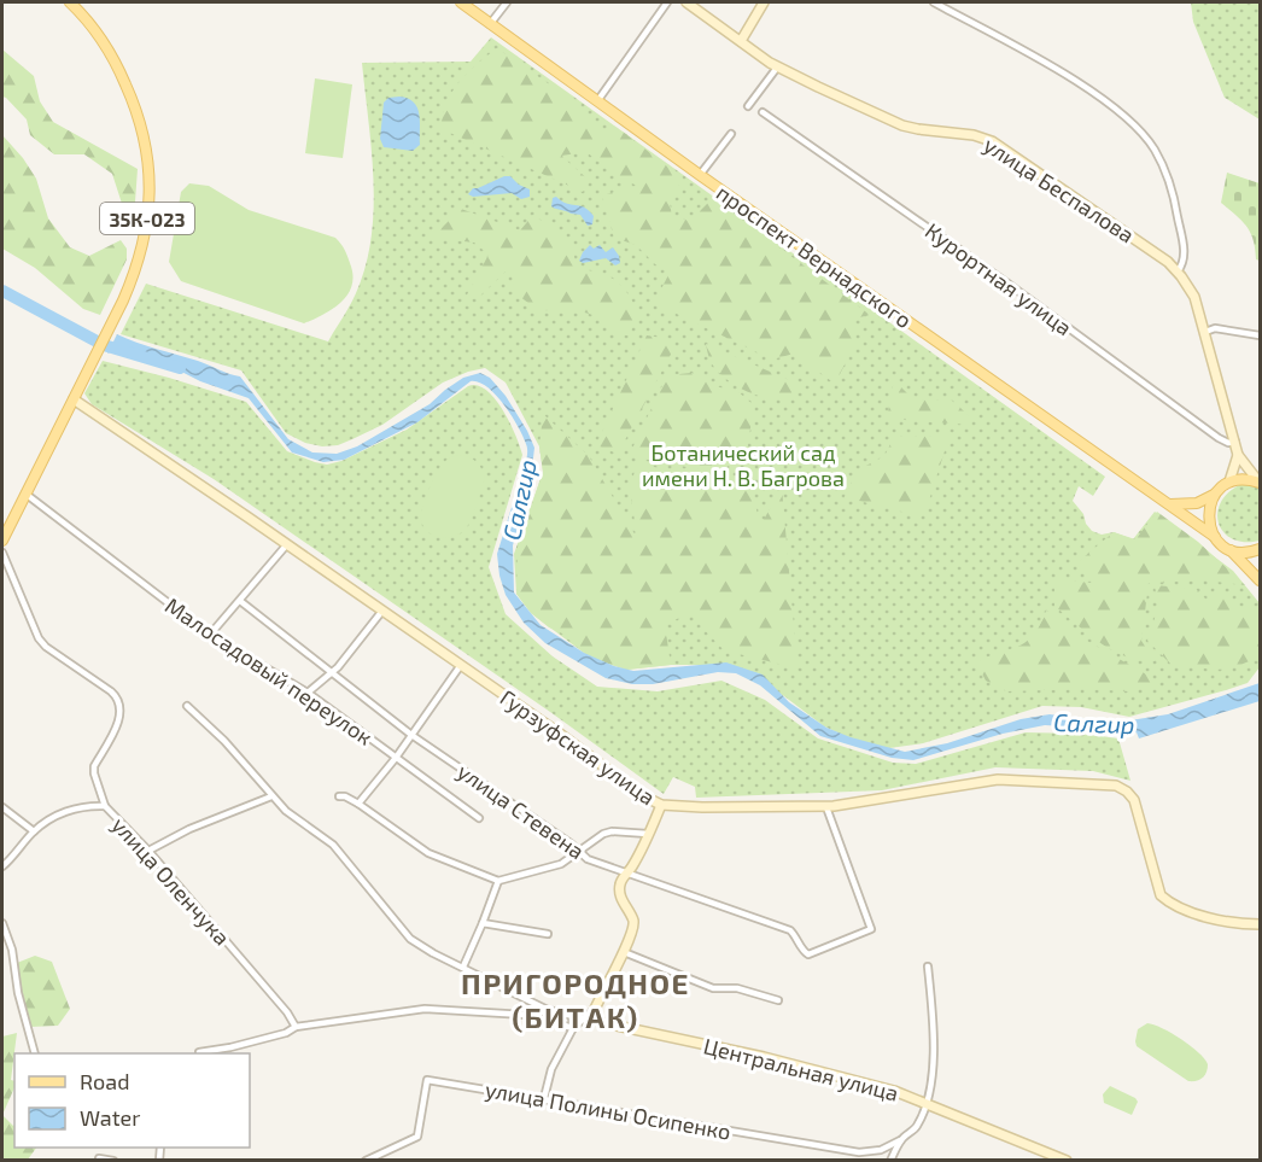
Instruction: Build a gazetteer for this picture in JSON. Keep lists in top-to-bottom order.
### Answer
{
  "streets": {
    "main road": [
      "улица Беспалова",
      "35К-023",
      "проспект Вернадского",
      "Гурзуфская улица",
      "Центральная улица"
    ],
    "street": [
      "Курортная улица",
      "Малосадовый переулок",
      "улица Стевена",
      "улица Оленчука",
      "улица Полины Осипенко"
    ]
  },
  "crossings": [
    ["улица Беспалова", "Курортная улица"],
    ["35К-023", "Малосадовый переулок"],
    ["35К-023", "Гурзуфская улица"],
    ["Гурзуфская улица", "улица Стевена"]
  ],
  "districts": ["ПРИГОРОДНОЕ (БИТАК)"],
  "water": ["Салгир"],
  "parks": ["Ботанический сад имени Н. В. Багрова"],
  "legend": ["Road", "Water"]
}
